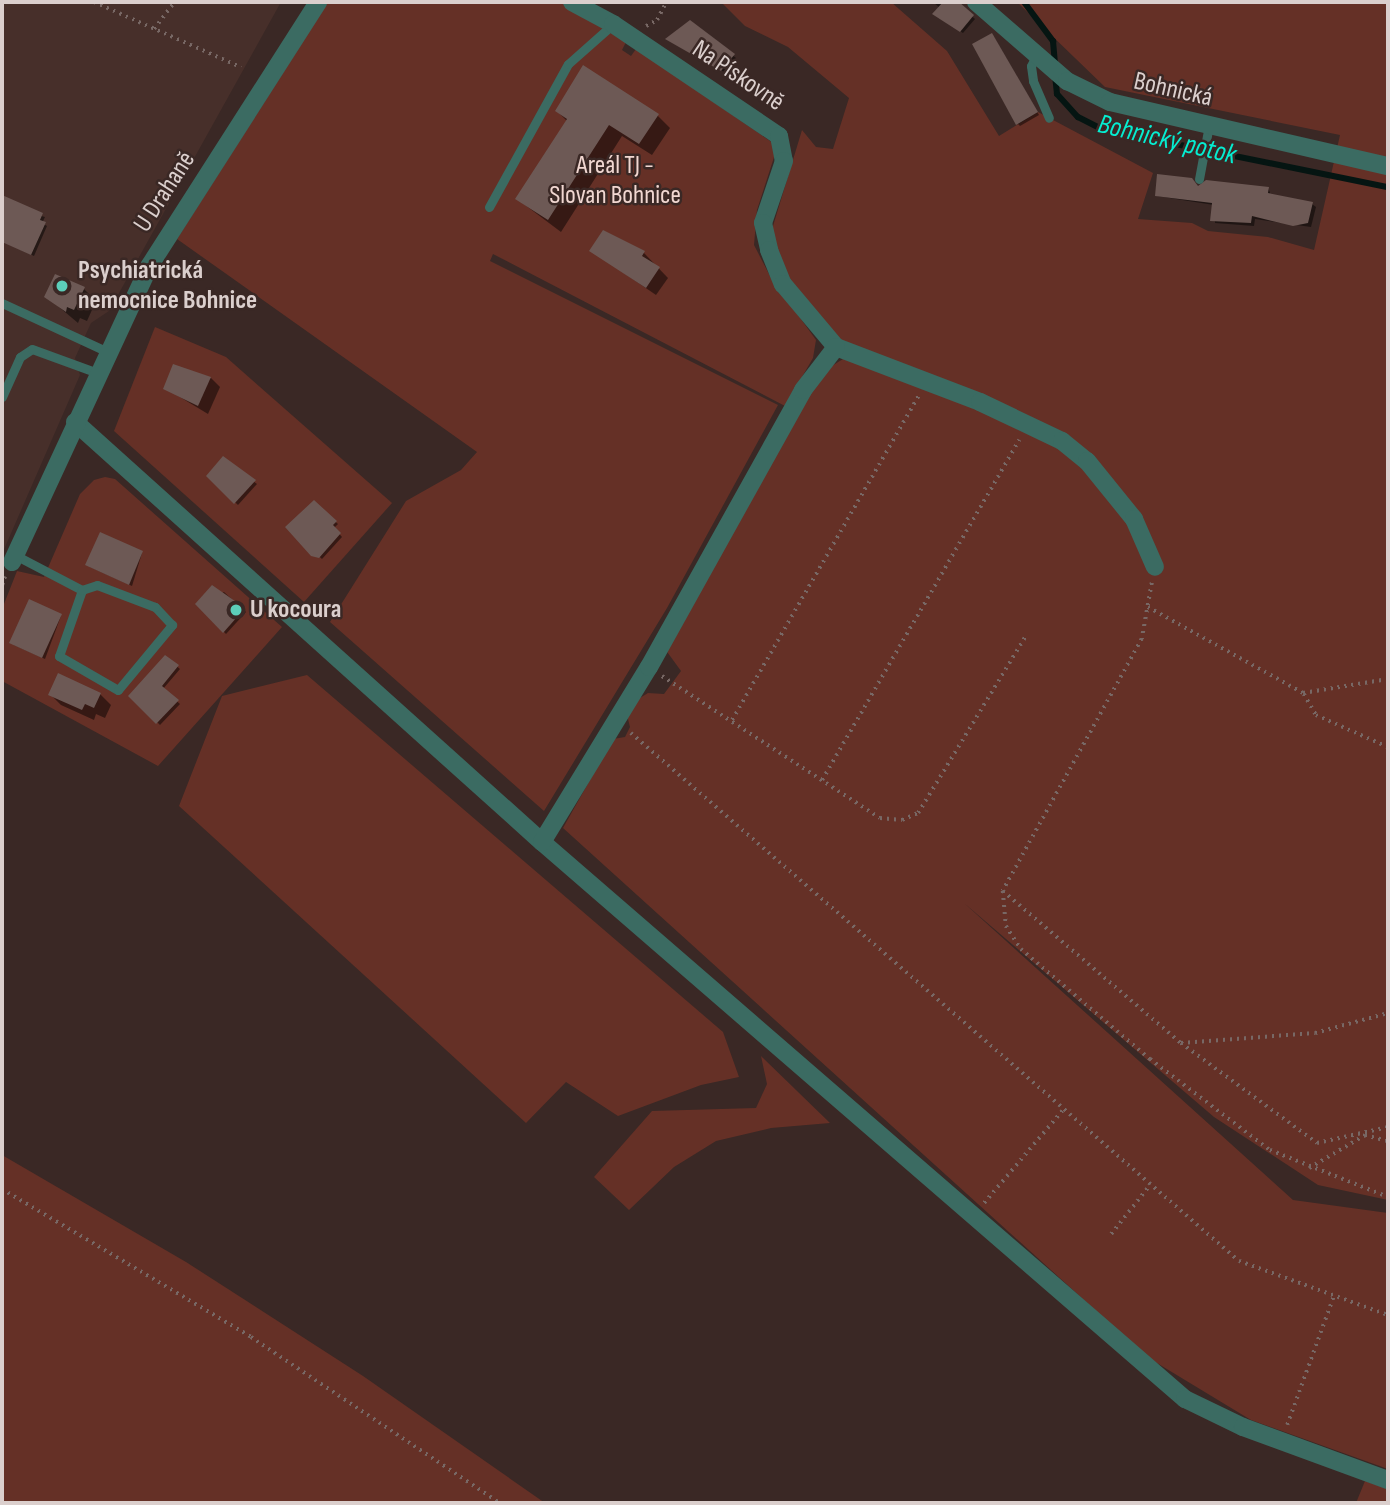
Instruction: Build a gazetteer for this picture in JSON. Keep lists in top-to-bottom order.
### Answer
{
  "streets": {
    "street": ["Na Pískovně", "Bohnická", "U Drahaně"]
  },
  "water": ["Bohnický potok"],
  "parks": ["Areál TJ - Slovan Bohnice"],
  "places": ["Psychiatrická nemocnice Bohnice", "U kocoura"]
}
